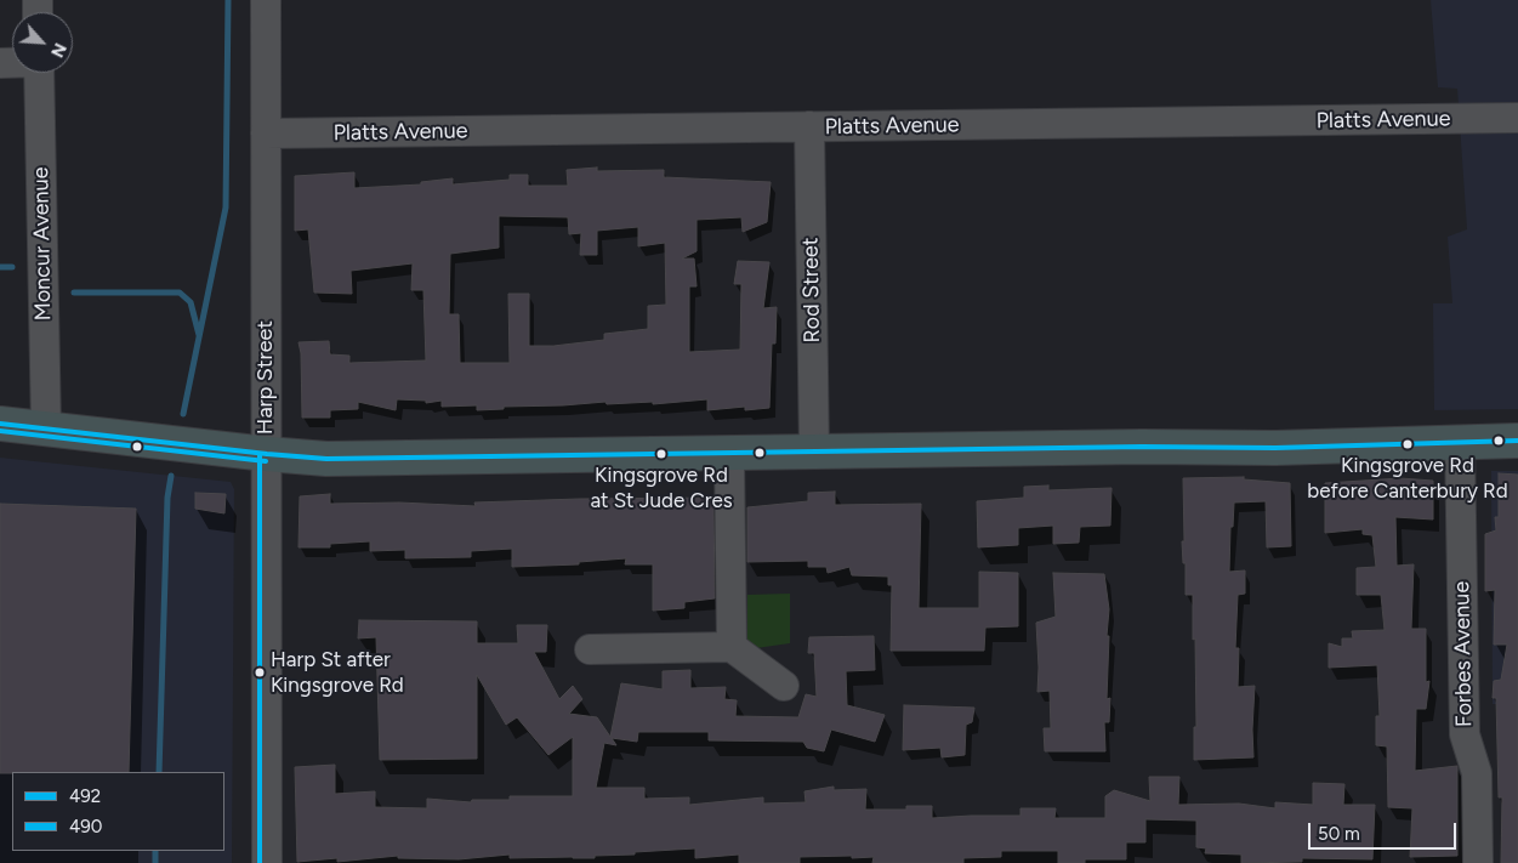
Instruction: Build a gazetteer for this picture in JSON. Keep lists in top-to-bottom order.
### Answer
{
  "streets": {
    "street": [
      "Platts Avenue",
      "Moncur Avenue",
      "Rod Street",
      "Harp Street",
      "Forbes Avenue"
    ]
  },
  "crossings": [
    ["Platts Avenue", "Rod Street"],
    ["Platts Avenue", "Harp Street"]
  ],
  "places": ["Kingsgrove Rd before Canterbury Rd", "Kingsgrove Rd at St Jude Cres", "Harp St after Kingsgrove Rd"],
  "lines": ["transit line 492", "transit line 490"],
  "legend": ["492", "490"],
  "scale_bar": "50 m",
  "north": "bottom right"
}
